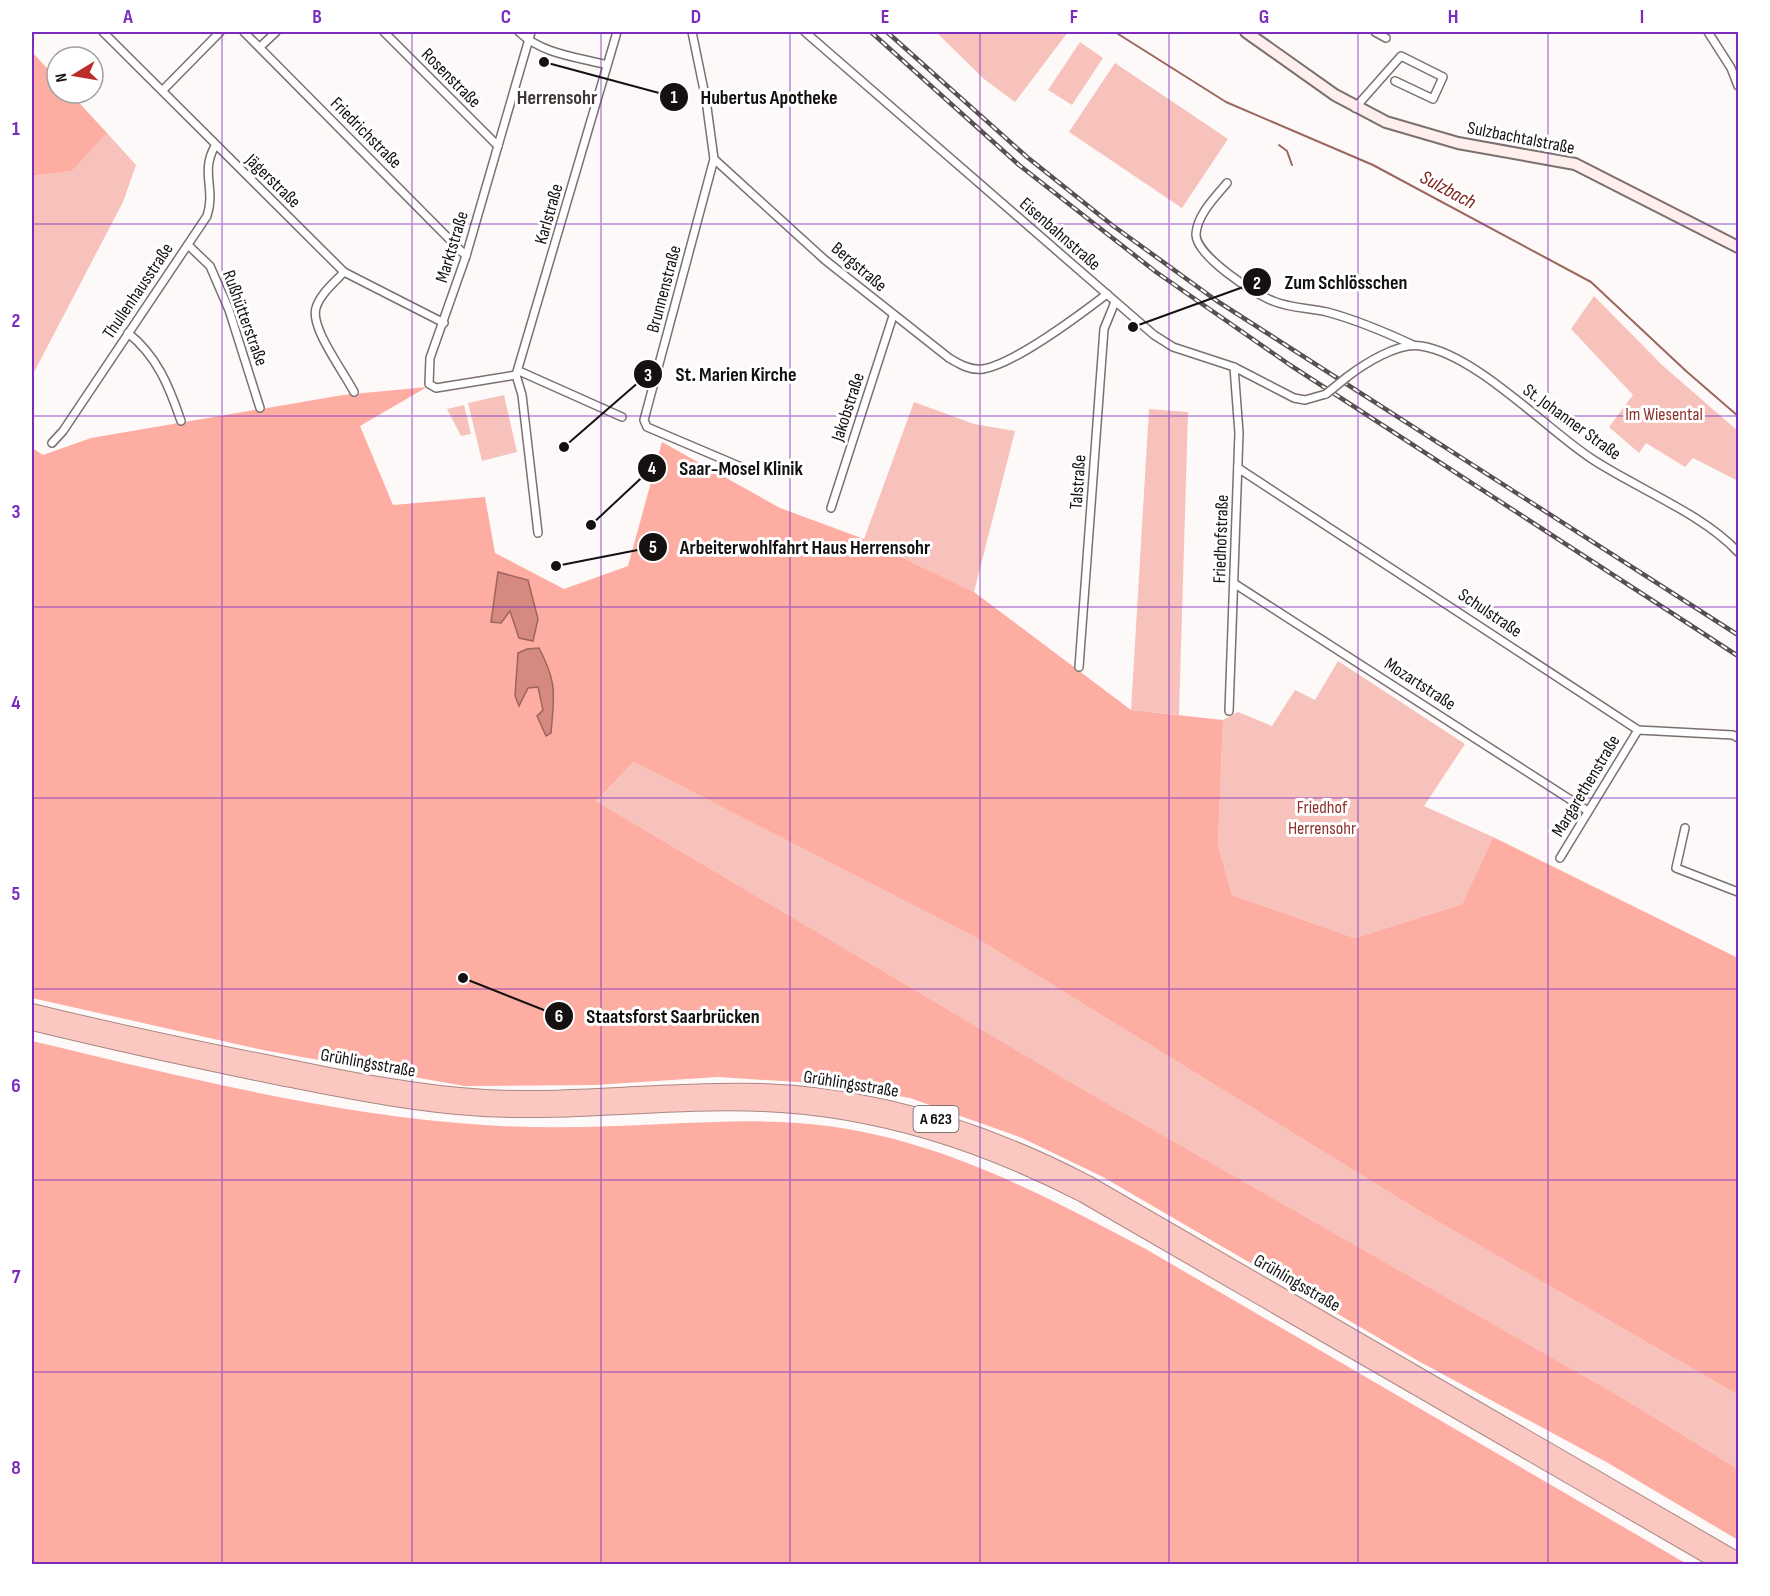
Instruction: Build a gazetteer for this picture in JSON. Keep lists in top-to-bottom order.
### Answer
{
  "streets": {
    "highway": ["Grühlingsstraße", "A 623"],
    "main road": ["Sulzbachtalstraße"],
    "street": [
      "Rosenstraße",
      "Friedrichstraße",
      "Jägerstraße",
      "Karlstraße",
      "Eisenbahnstraße",
      "Marktstraße",
      "Bergstraße",
      "Brunnenstraße",
      "Thullenhausstraße",
      "Rußhütterstraße",
      "Jakobstraße",
      "St. Johanner Straße",
      "Talstraße",
      "Friedhofstraße",
      "Schulstraße",
      "Mozartstraße",
      "Margarethenstraße"
    ]
  },
  "crossings": [
    ["Rosenstraße", "Marktstraße"],
    ["Friedrichstraße", "Marktstraße"],
    ["Jägerstraße", "Marktstraße"],
    ["Jägerstraße", "Thullenhausstraße"],
    ["Karlstraße", "Marktstraße"],
    ["Eisenbahnstraße", "Bergstraße"],
    ["Eisenbahnstraße", "St. Johanner Straße"],
    ["Eisenbahnstraße", "Talstraße"],
    ["Eisenbahnstraße", "Friedhofstraße"],
    ["Bergstraße", "Brunnenstraße"],
    ["Bergstraße", "Jakobstraße"],
    ["Thullenhausstraße", "Rußhütterstraße"],
    ["Friedhofstraße", "Schulstraße"],
    ["Friedhofstraße", "Mozartstraße"],
    ["Schulstraße", "Margarethenstraße"],
    ["Mozartstraße", "Margarethenstraße"]
  ],
  "districts": ["Herrensohr"],
  "water": ["Sulzbach"],
  "parks": ["Im Wiesental", "Friedhof Herrensohr"],
  "places": [
    "Hubertus Apotheke",
    "Zum Schlösschen",
    "St. Marien Kirche",
    "Saar-Mosel Klinik",
    "Arbeiterwohlfahrt Haus Herrensohr",
    "Staatsforst Saarbrücken"
  ],
  "north": "left",
  "grid": {
    "columns": [
      "A",
      "B",
      "C",
      "D",
      "E",
      "F",
      "G",
      "H",
      "I"
    ],
    "rows": [
      "1",
      "2",
      "3",
      "4",
      "5",
      "6",
      "7",
      "8"
    ]
  }
}
